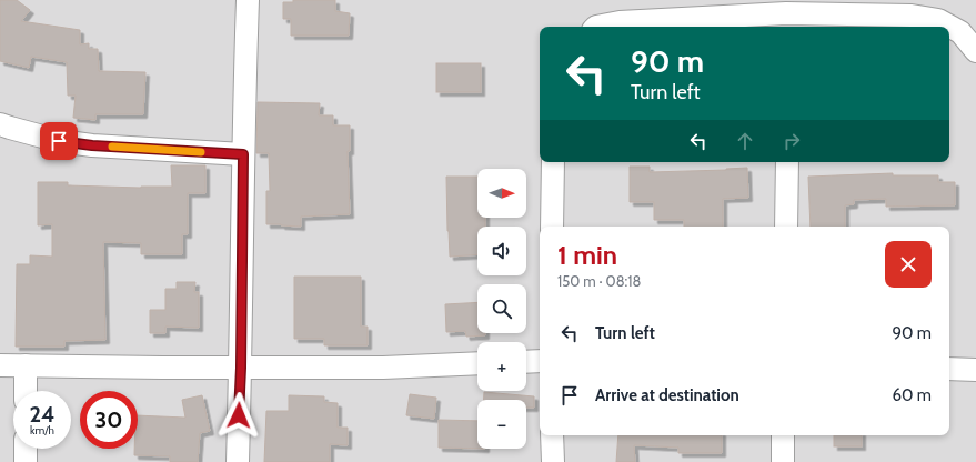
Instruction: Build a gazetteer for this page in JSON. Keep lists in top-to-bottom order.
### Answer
{
  "north": "right",
  "page": {
    "turn": ["90 m", "Turn left"],
    "map_buttons": ["+", "−"],
    "heading": ["1 min", "150 m · 08:18"],
    "list": [
      {
        "name": "Turn left",
        "value": "90 m"
      },
      {
        "name": "Arrive at destination",
        "value": "60 m"
      }
    ],
    "speed": "24 km/h",
    "limit": "30"
  }
}
